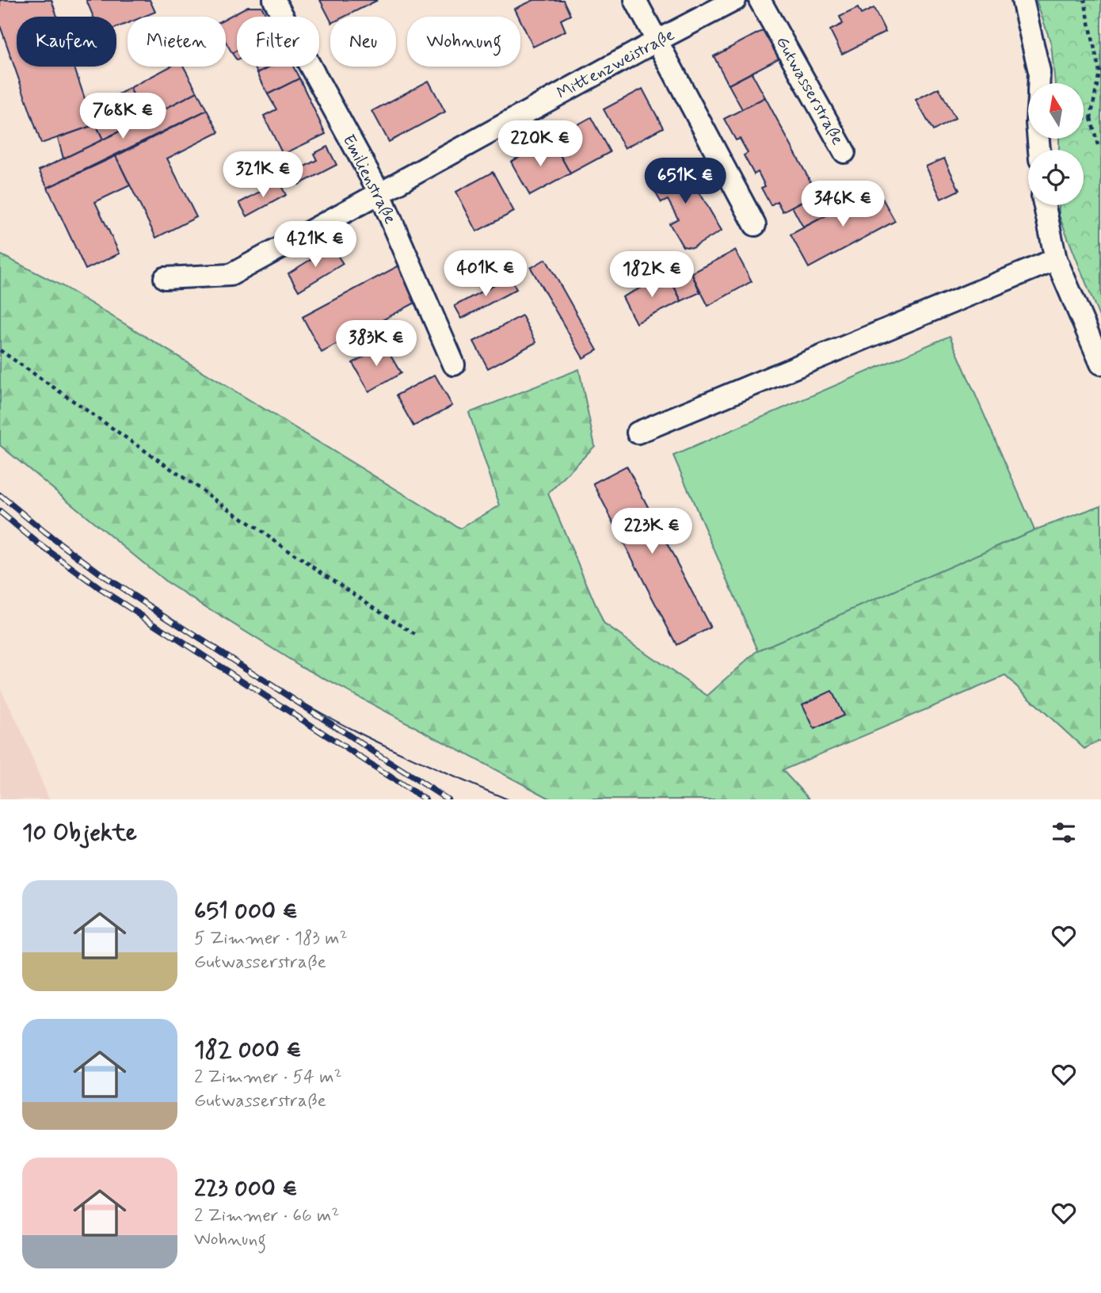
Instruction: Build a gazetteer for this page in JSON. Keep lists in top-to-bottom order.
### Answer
{
  "streets": {
    "street": ["Mittenzweistraße", "Gutwasserstraße", "Emilienstraße"]
  },
  "crossings": [
    ["Mittenzweistraße", "Emilienstraße"]
  ],
  "north": "top",
  "page": {
    "chip": [
      "Kaufen",
      "Mieten",
      "Filter",
      "Neu",
      "Wohnung"
    ],
    "price": [
      "768K €",
      "220K €",
      "321K €",
      "651K €",
      "346K €",
      "421K €",
      "401K €",
      "182K €",
      "383K €",
      "223K €"
    ],
    "heading": "10 Objekte",
    "list": [
      {
        "name": "651 000 €",
        "note": "5 Zimmer · 183 m² · Gutwasserstraße"
      },
      {
        "name": "182 000 €",
        "note": "2 Zimmer · 54 m² · Gutwasserstraße"
      },
      {
        "name": "223 000 €",
        "note": "2 Zimmer · 66 m² · Wohnung"
      }
    ]
  }
}
